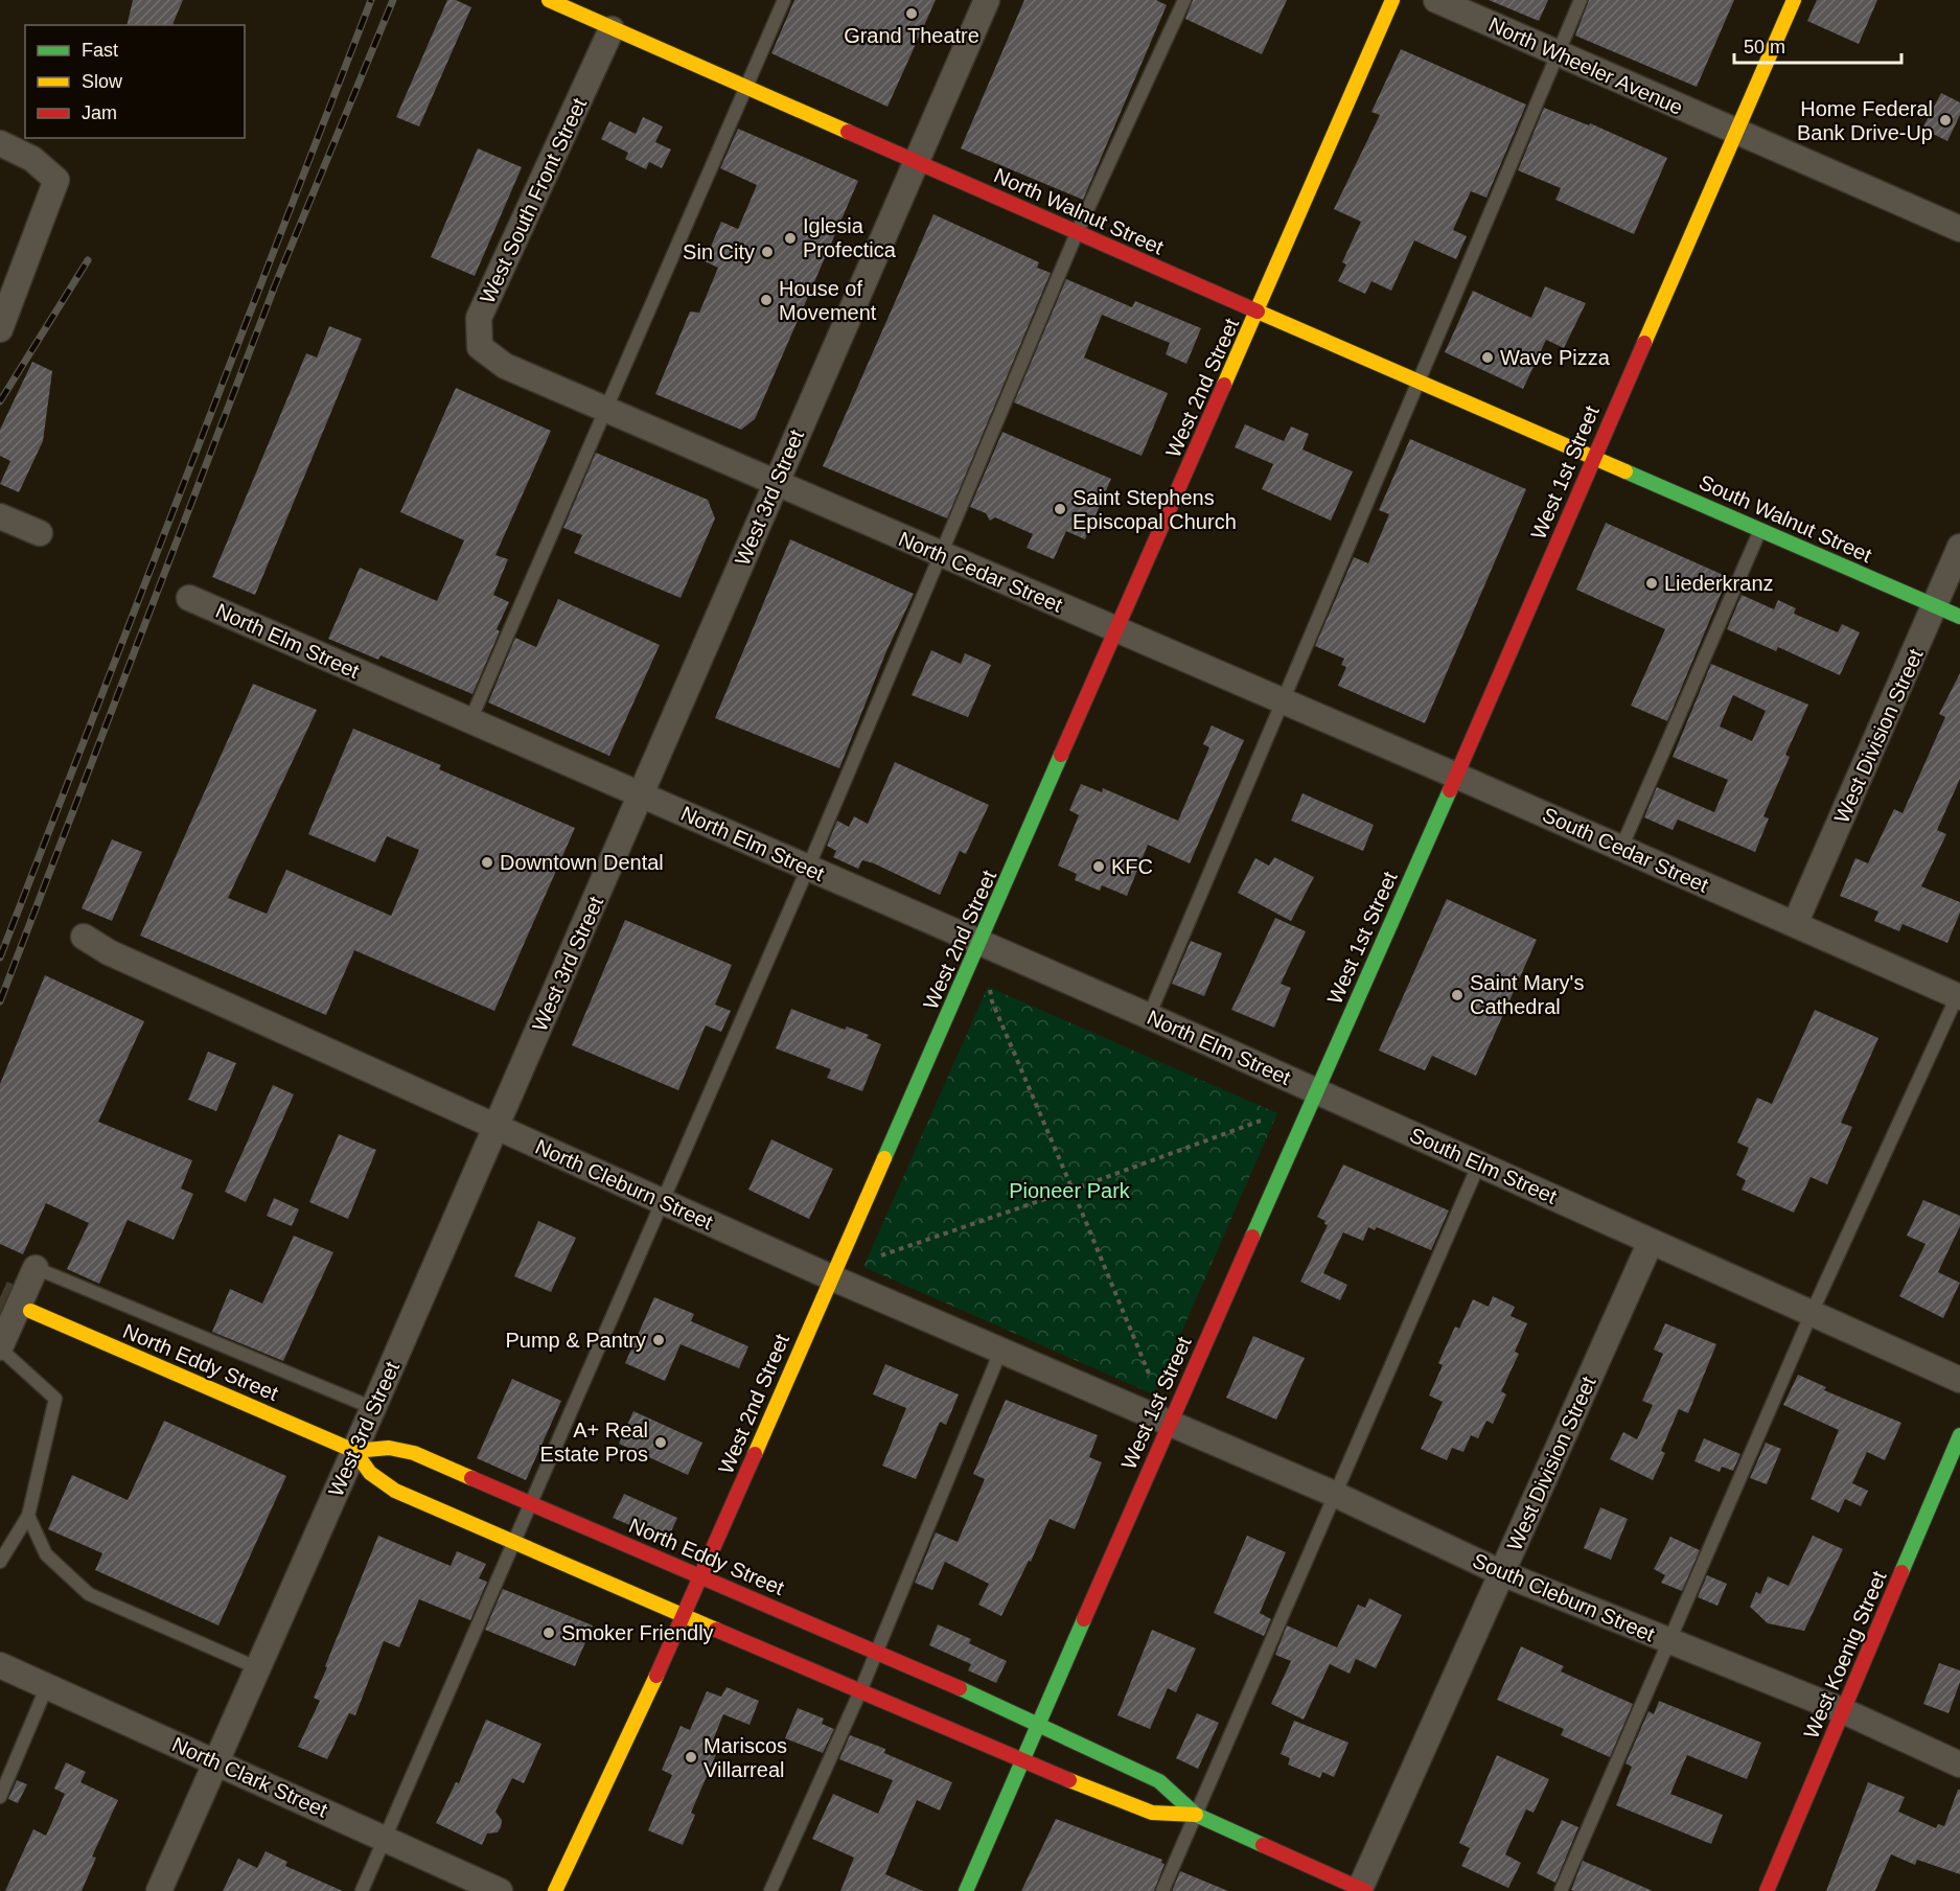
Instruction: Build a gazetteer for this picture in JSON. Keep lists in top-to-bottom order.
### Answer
{
  "streets": {
    "main road": [
      "North Walnut Street",
      "West 2nd Street",
      "West 1st Street",
      "South Walnut Street",
      "North Eddy Street",
      "West Koenig Street"
    ],
    "street": [
      "North Wheeler Avenue",
      "West South Front Street",
      "West 3rd Street",
      "North Cedar Street",
      "North Elm Street",
      "West Division Street",
      "South Cedar Street",
      "South Elm Street",
      "North Cleburn Street",
      "South Cleburn Street",
      "North Clark Street"
    ]
  },
  "crossings": [
    ["North Wheeler Avenue", "West 1st Street"],
    ["West South Front Street", "North Walnut Street"],
    ["West South Front Street", "North Cedar Street"],
    ["North Walnut Street", "West 2nd Street"],
    ["North Walnut Street", "West 1st Street"],
    ["North Walnut Street", "West 3rd Street"],
    ["North Walnut Street", "South Walnut Street"],
    ["West 2nd Street", "North Cedar Street"],
    ["West 2nd Street", "North Elm Street"],
    ["West 2nd Street", "North Cleburn Street"],
    ["West 2nd Street", "North Eddy Street"],
    ["West 1st Street", "South Walnut Street"],
    ["West 1st Street", "North Cedar Street"],
    ["West 1st Street", "North Elm Street"],
    ["West 1st Street", "South Cedar Street"],
    ["West 1st Street", "South Elm Street"],
    ["West 1st Street", "North Cleburn Street"],
    ["West 1st Street", "North Eddy Street"],
    ["West 1st Street", "South Cleburn Street"],
    ["West 3rd Street", "North Cedar Street"],
    ["West 3rd Street", "North Elm Street"],
    ["West 3rd Street", "North Cleburn Street"],
    ["West 3rd Street", "North Eddy Street"],
    ["West 3rd Street", "North Clark Street"],
    ["South Walnut Street", "West Division Street"],
    ["North Cedar Street", "South Cedar Street"],
    ["North Elm Street", "South Elm Street"],
    ["West Division Street", "South Cedar Street"],
    ["West Division Street", "South Elm Street"],
    ["West Division Street", "South Cleburn Street"],
    ["North Cleburn Street", "South Cleburn Street"],
    ["South Cleburn Street", "West Koenig Street"]
  ],
  "parks": ["Pioneer Park"],
  "places": [
    "Grand Theatre",
    "Home Federal Bank Drive-Up",
    "Iglesia Profectica",
    "Sin City",
    "House of Movement",
    "Wave Pizza",
    "Saint Stephens Episcopal Church",
    "Liederkranz",
    "Downtown Dental",
    "KFC",
    "Saint Mary's Cathedral",
    "Pump & Pantry",
    "A+ Real Estate Pros",
    "Smoker Friendly",
    "Mariscos Villarreal"
  ],
  "legend": ["Fast", "Slow", "Jam"],
  "scale_bar": "50 m"
}
